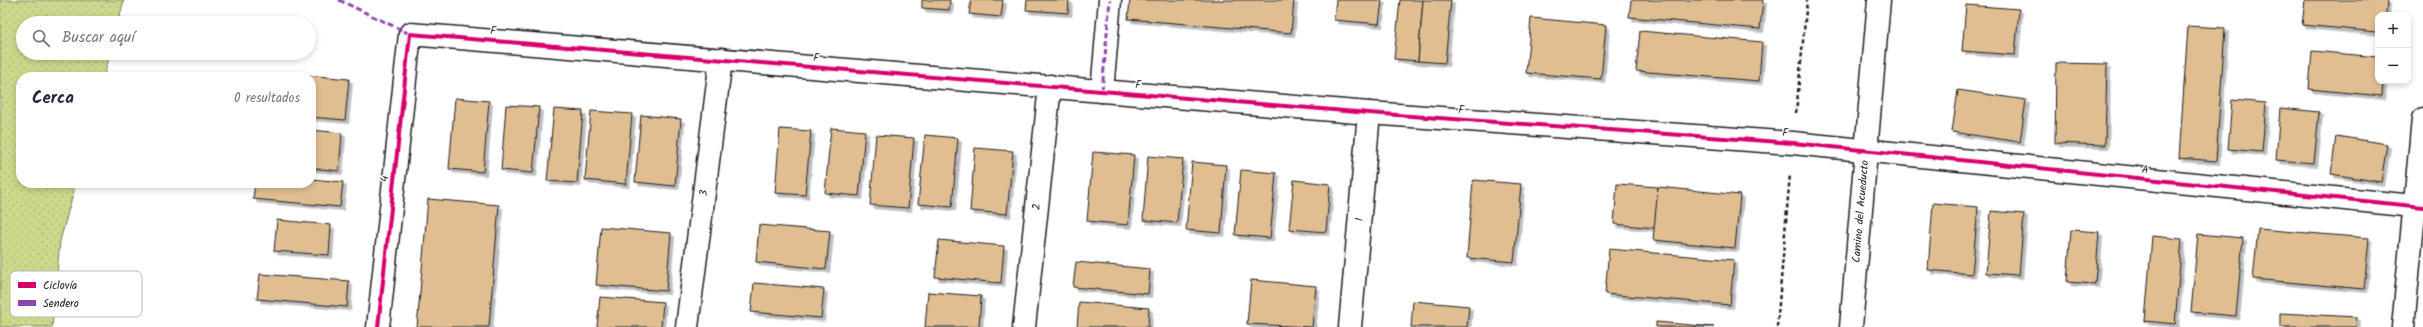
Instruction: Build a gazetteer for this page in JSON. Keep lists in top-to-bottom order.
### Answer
{
  "streets": {
    "street": [
      "F",
      "A",
      "4",
      "3",
      "2",
      "Camino del Acueducto",
      "1"
    ]
  },
  "crossings": [
    ["F", "A"],
    ["F", "4"],
    ["F", "3"],
    ["F", "2"],
    ["F", "Camino del Acueducto"],
    ["F", "1"],
    ["A", "Camino del Acueducto"]
  ],
  "legend": ["Ciclovía", "Sendero"],
  "page": {
    "map_buttons": ["+", "−"],
    "search": "Buscar aquí",
    "heading": ["Cerca", "0 resultados"]
  }
}
